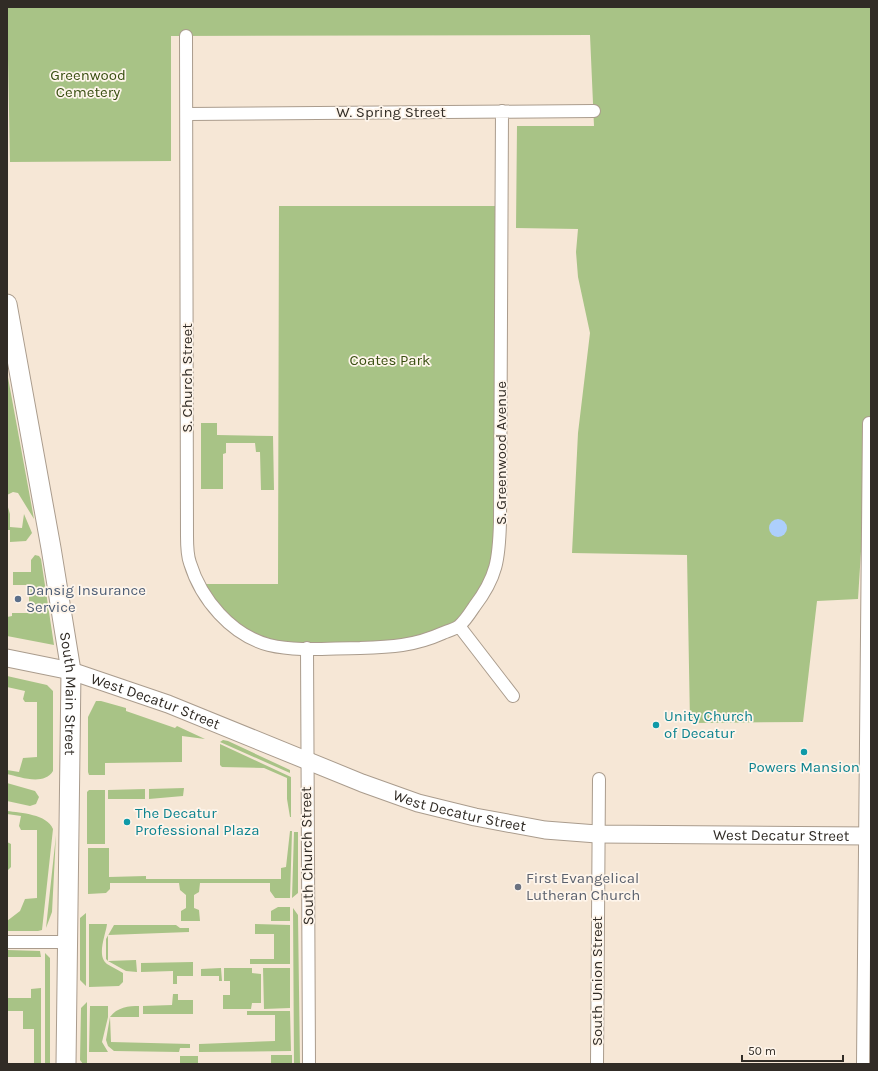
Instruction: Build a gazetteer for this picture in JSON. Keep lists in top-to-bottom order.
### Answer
{
  "streets": {
    "main road": ["South Main Street"],
    "street": [
      "W. Spring Street",
      "S. Church Street",
      "S. Greenwood Avenue",
      "West Decatur Street",
      "South Church Street",
      "South Union Street"
    ]
  },
  "crossings": [
    ["W. Spring Street", "S. Church Street"],
    ["W. Spring Street", "S. Greenwood Avenue"],
    ["S. Church Street", "S. Greenwood Avenue"],
    ["S. Church Street", "South Church Street"],
    ["S. Greenwood Avenue", "South Church Street"],
    ["South Main Street", "West Decatur Street"],
    ["West Decatur Street", "South Church Street"],
    ["West Decatur Street", "South Union Street"]
  ],
  "parks": ["Greenwood Cemetery", "Coates Park"],
  "places": [
    "Dansig Insurance Service",
    "Unity Church of Decatur",
    "Powers Mansion",
    "The Decatur Professional Plaza",
    "First Evangelical Lutheran Church"
  ],
  "scale_bar": "50 m"
}
